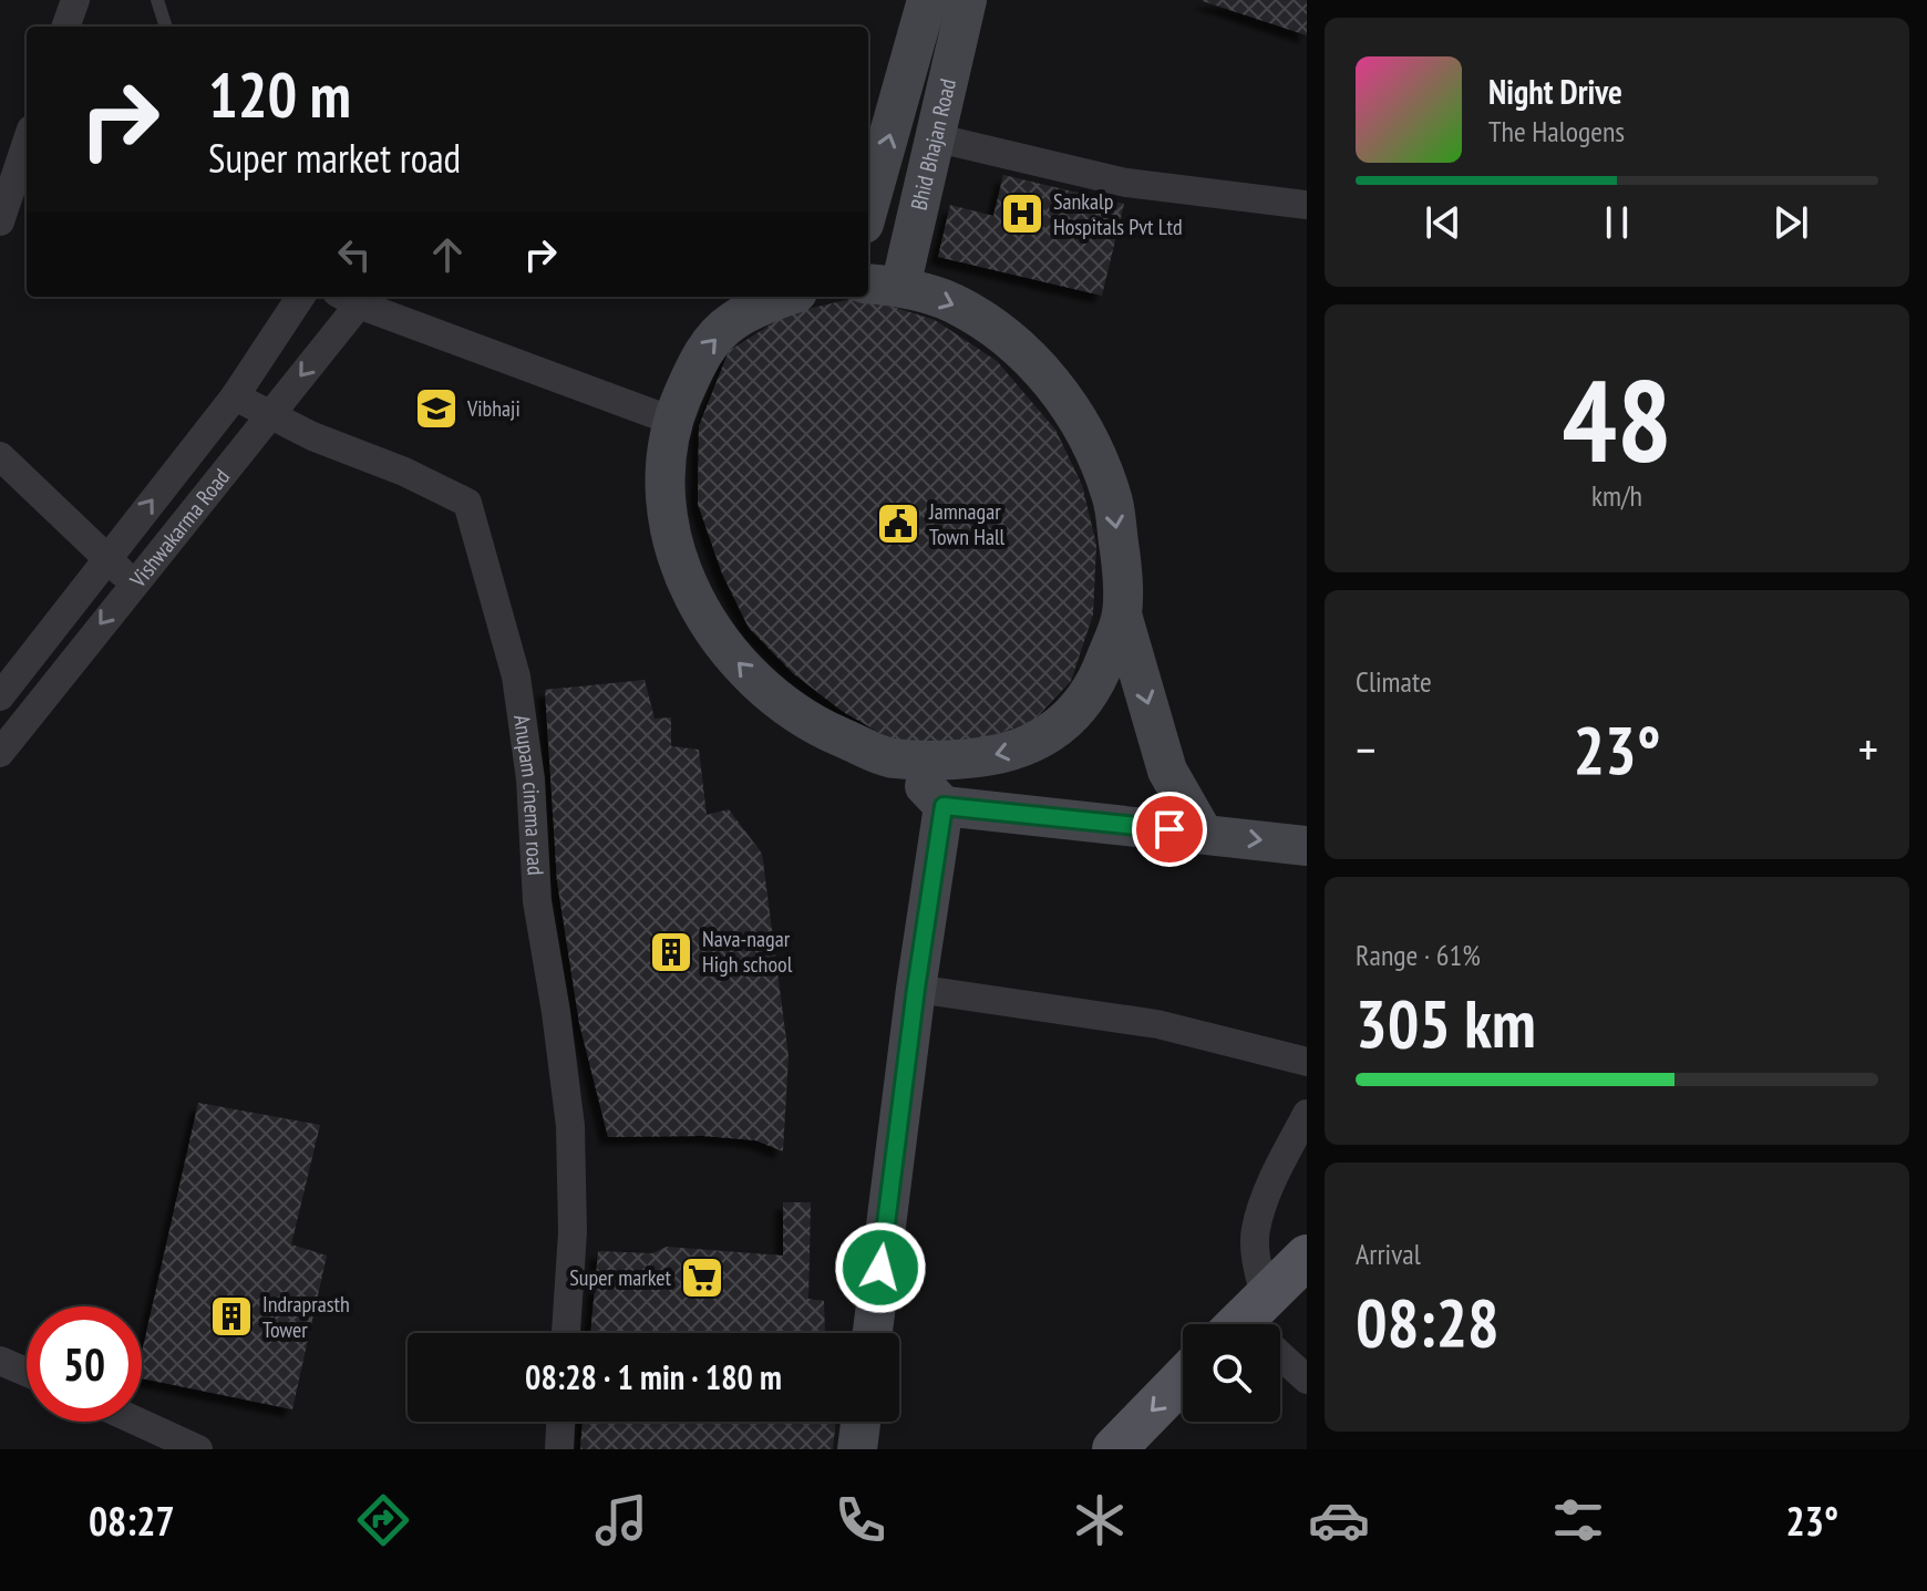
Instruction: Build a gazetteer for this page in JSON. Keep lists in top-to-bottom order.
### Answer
{
  "streets": {
    "main road": ["Bhid Bhajan Road"],
    "street": ["Vishwakarma Road", "Anupam cinema road"]
  },
  "crossings": [
    ["Vishwakarma Road", "Anupam cinema road"]
  ],
  "places": {
    "hospital": ["Sankalp Hospitals Pvt Ltd"],
    "school or university": ["Vibhaji"],
    "public building": ["Jamnagar Town Hall"],
    "building": ["Nava-nagar High school", "Indraprasth Tower"],
    "supermarket": ["Super market"]
  },
  "page": {
    "turn": ["120 m", "Super market road"],
    "song": ["Night Drive", "The Halogens"],
    "tile": [
      ["48", "km/h"],
      "Climate",
      ["Range · 61%", "305 km"],
      ["Arrival", "08:28"]
    ],
    "heat": ["−", "23°", "+"],
    "limit": "50",
    "trip": "08:28 · 1 min · 180 m",
    "tabs": ["08:27", "23°"]
  }
}
